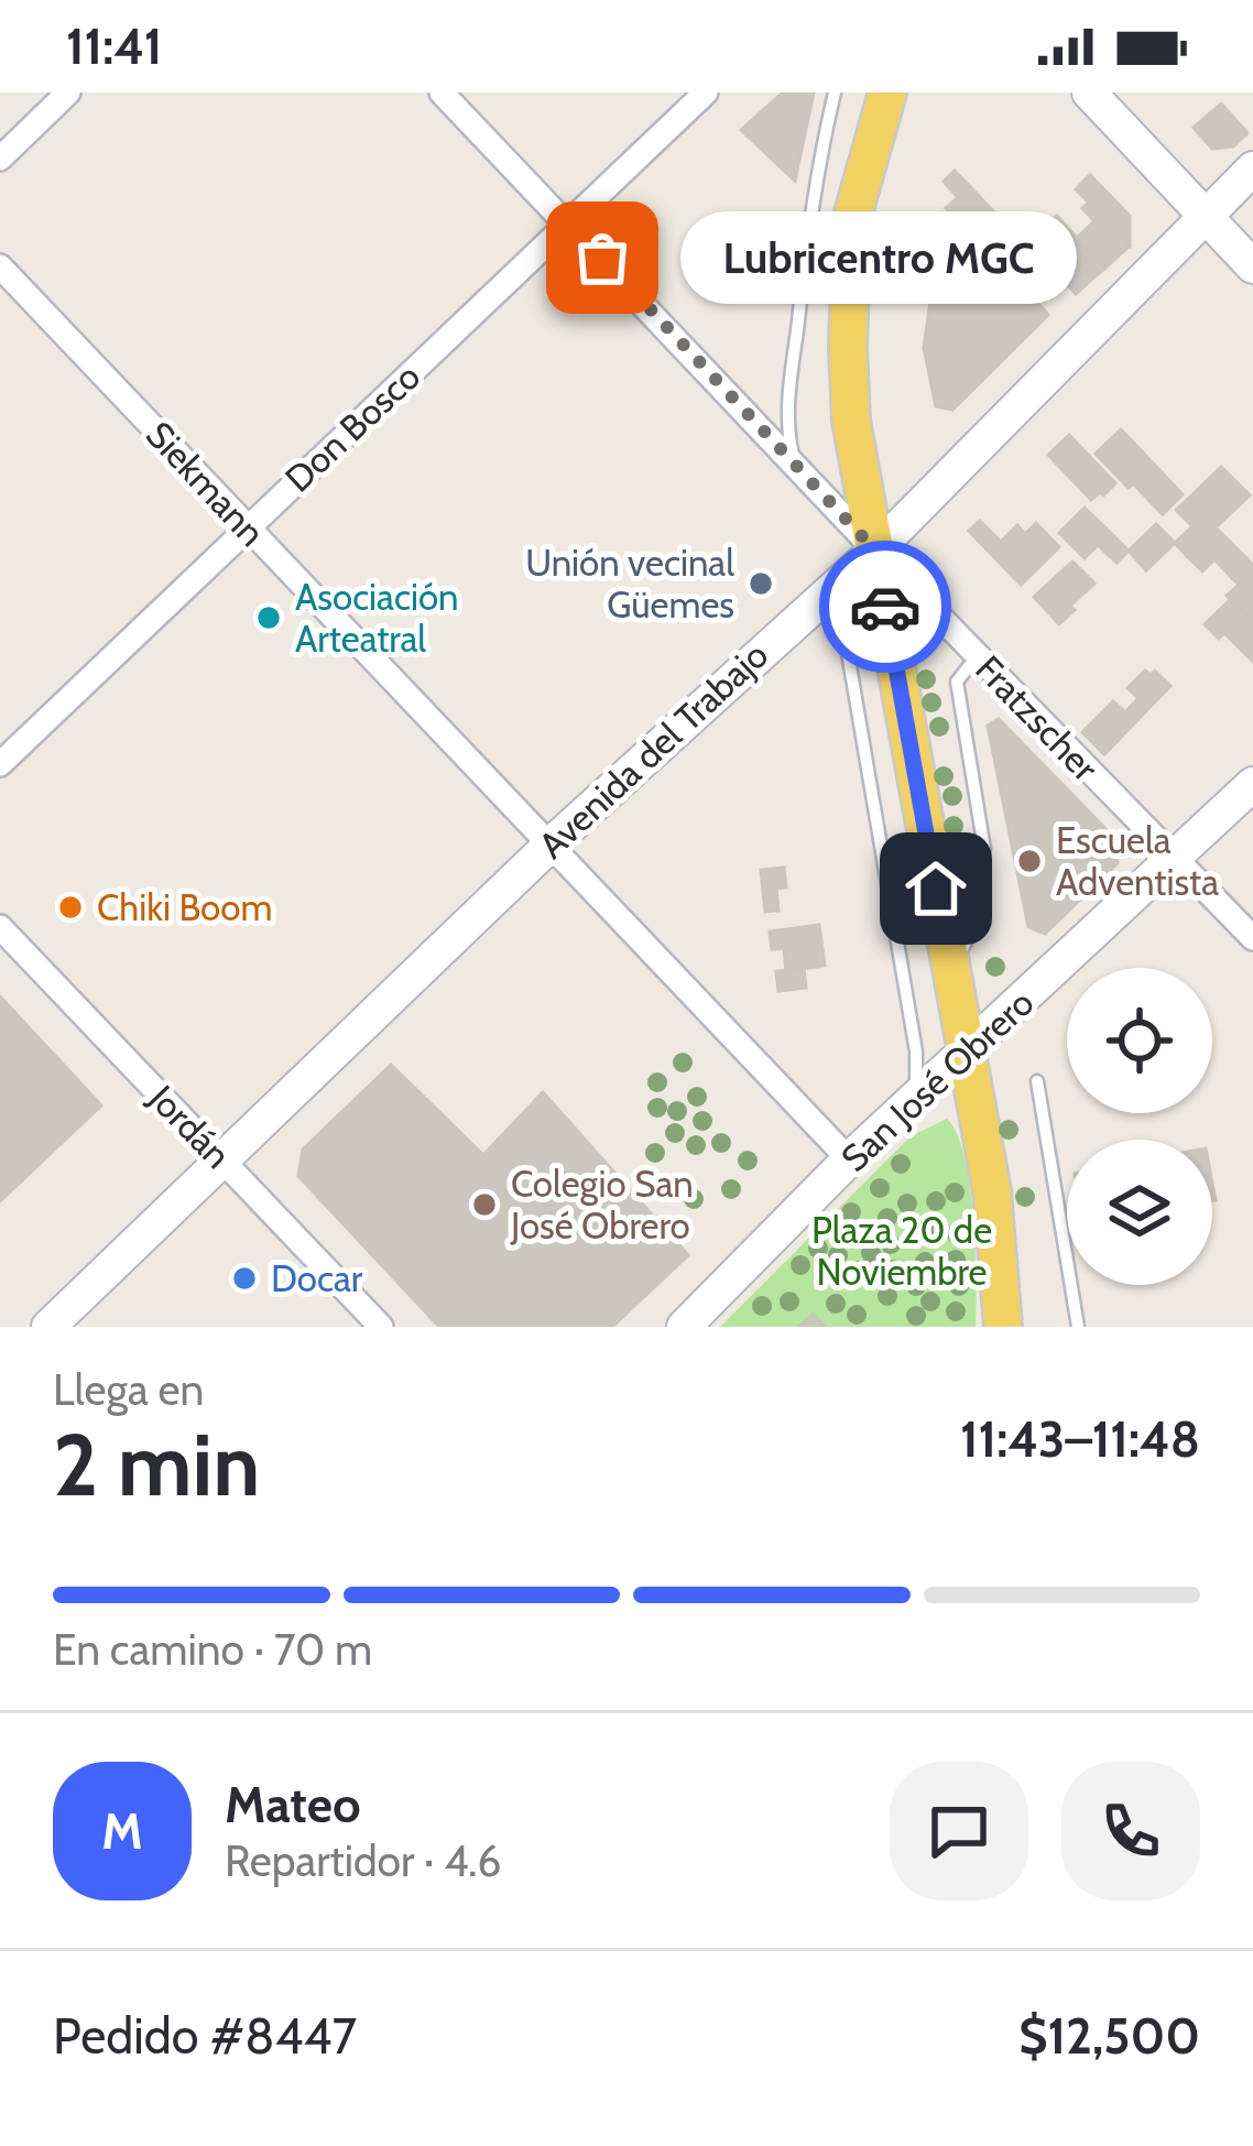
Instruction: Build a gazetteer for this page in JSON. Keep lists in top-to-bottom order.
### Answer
{
  "streets": {
    "street": [
      "Don Bosco",
      "Siekmann",
      "Fratzscher",
      "Avenida del Trabajo",
      "San José Obrero",
      "Jordán"
    ]
  },
  "crossings": [
    ["Don Bosco", "Siekmann"],
    ["Don Bosco", "Fratzscher"],
    ["Siekmann", "Avenida del Trabajo"],
    ["Siekmann", "San José Obrero"],
    ["Fratzscher", "Avenida del Trabajo"],
    ["Fratzscher", "San José Obrero"],
    ["Avenida del Trabajo", "Jordán"]
  ],
  "parks": ["Plaza 20 de Noviembre"],
  "places": [
    "Lubricentro MGC",
    "Unión vecinal Güemes",
    "Asociación Arteatral",
    "Escuela Adventista",
    "Chiki Boom",
    "Colegio San José Obrero",
    "Docar"
  ],
  "page": {
    "status": "11:41",
    "bubble": "Lubricentro MGC",
    "heading": ["2 min", "Llega en", "11:43–11:48"],
    "panel": [
      "Mateo",
      "Repartidor · 4.6",
      "Pedido #8447",
      "$12,500"
    ],
    "bar": "En camino · 70 m",
    "round": "M"
  }
}
